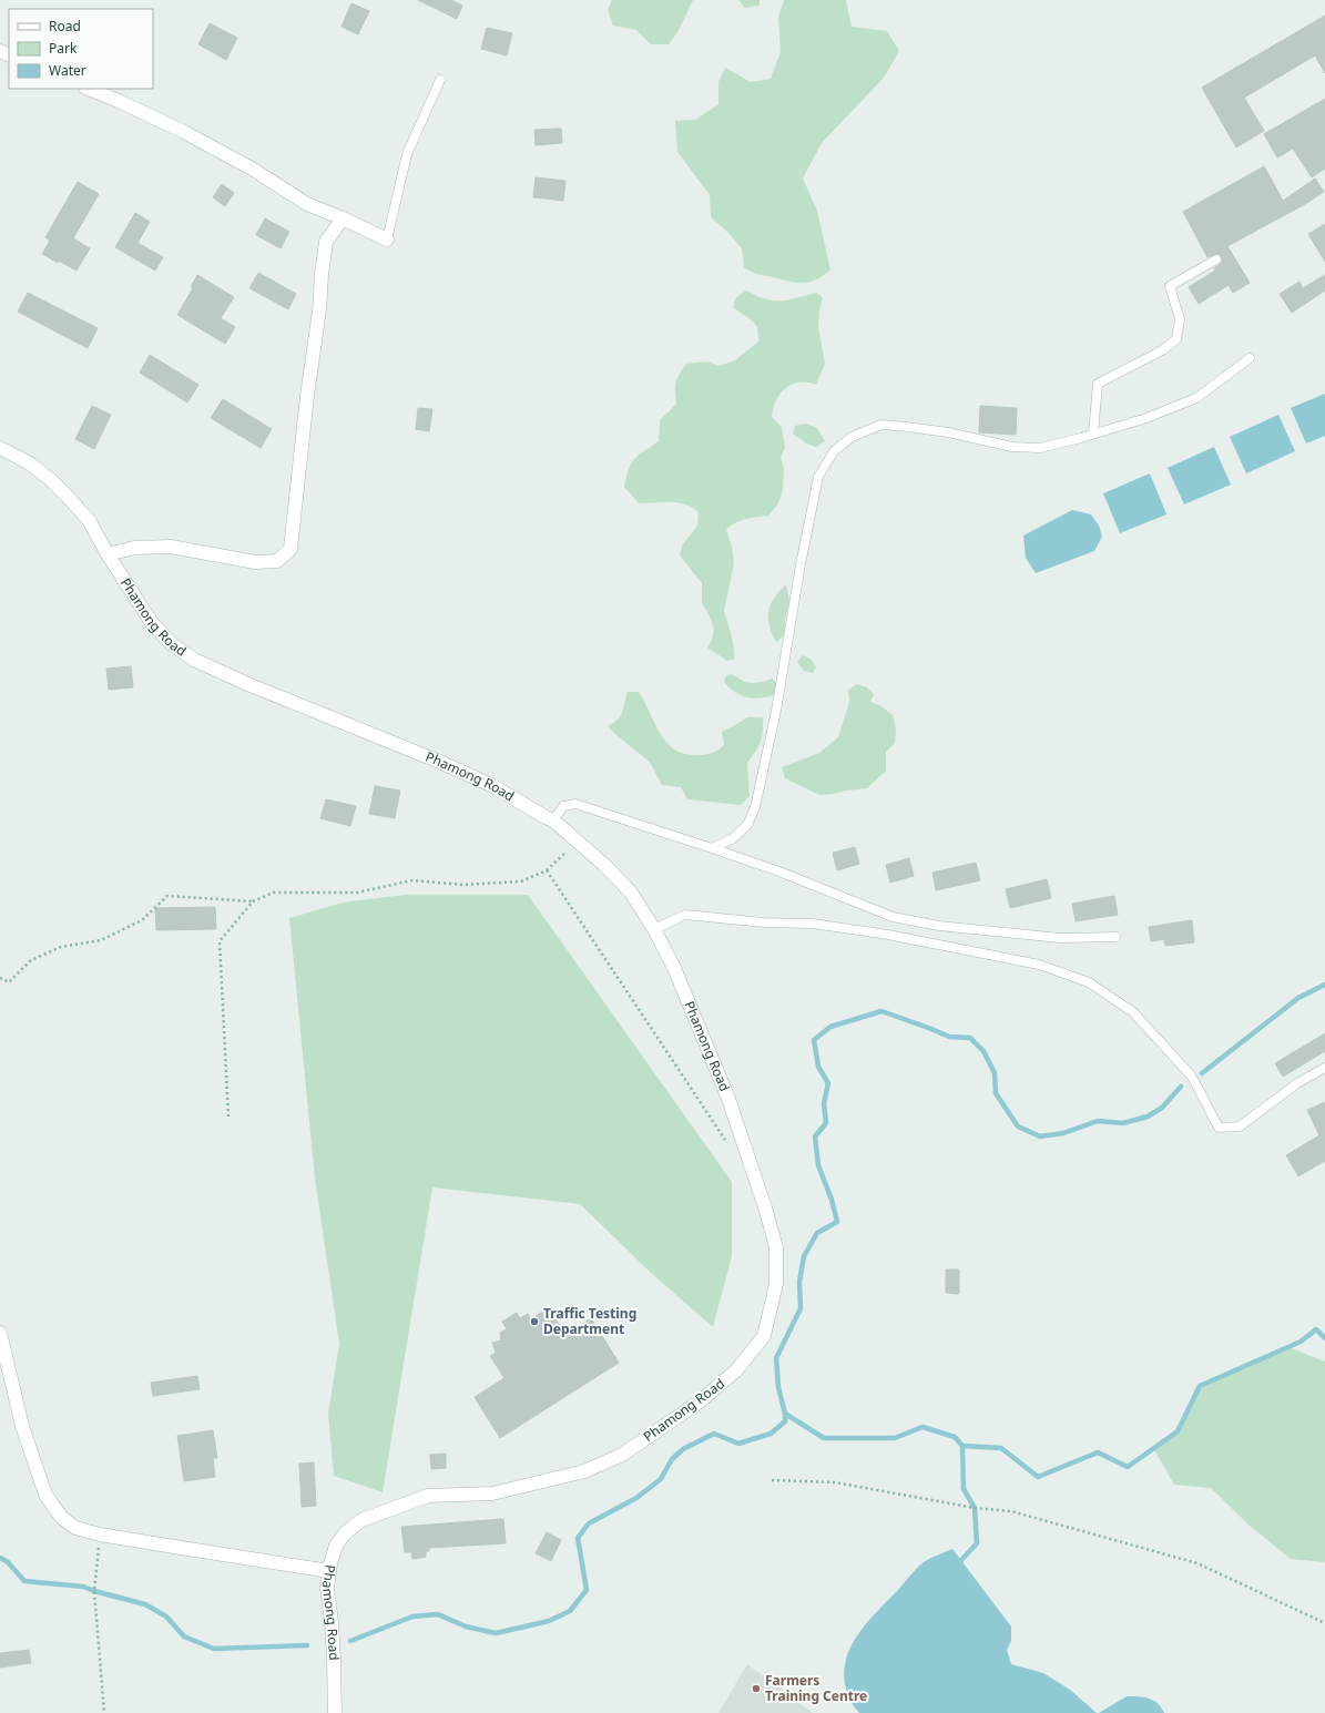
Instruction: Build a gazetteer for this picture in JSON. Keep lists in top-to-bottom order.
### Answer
{
  "streets": {
    "street": ["Phamong Road"]
  },
  "places": ["Traffic Testing Department", "Farmers Training Centre"],
  "legend": ["Road", "Park", "Water"]
}
